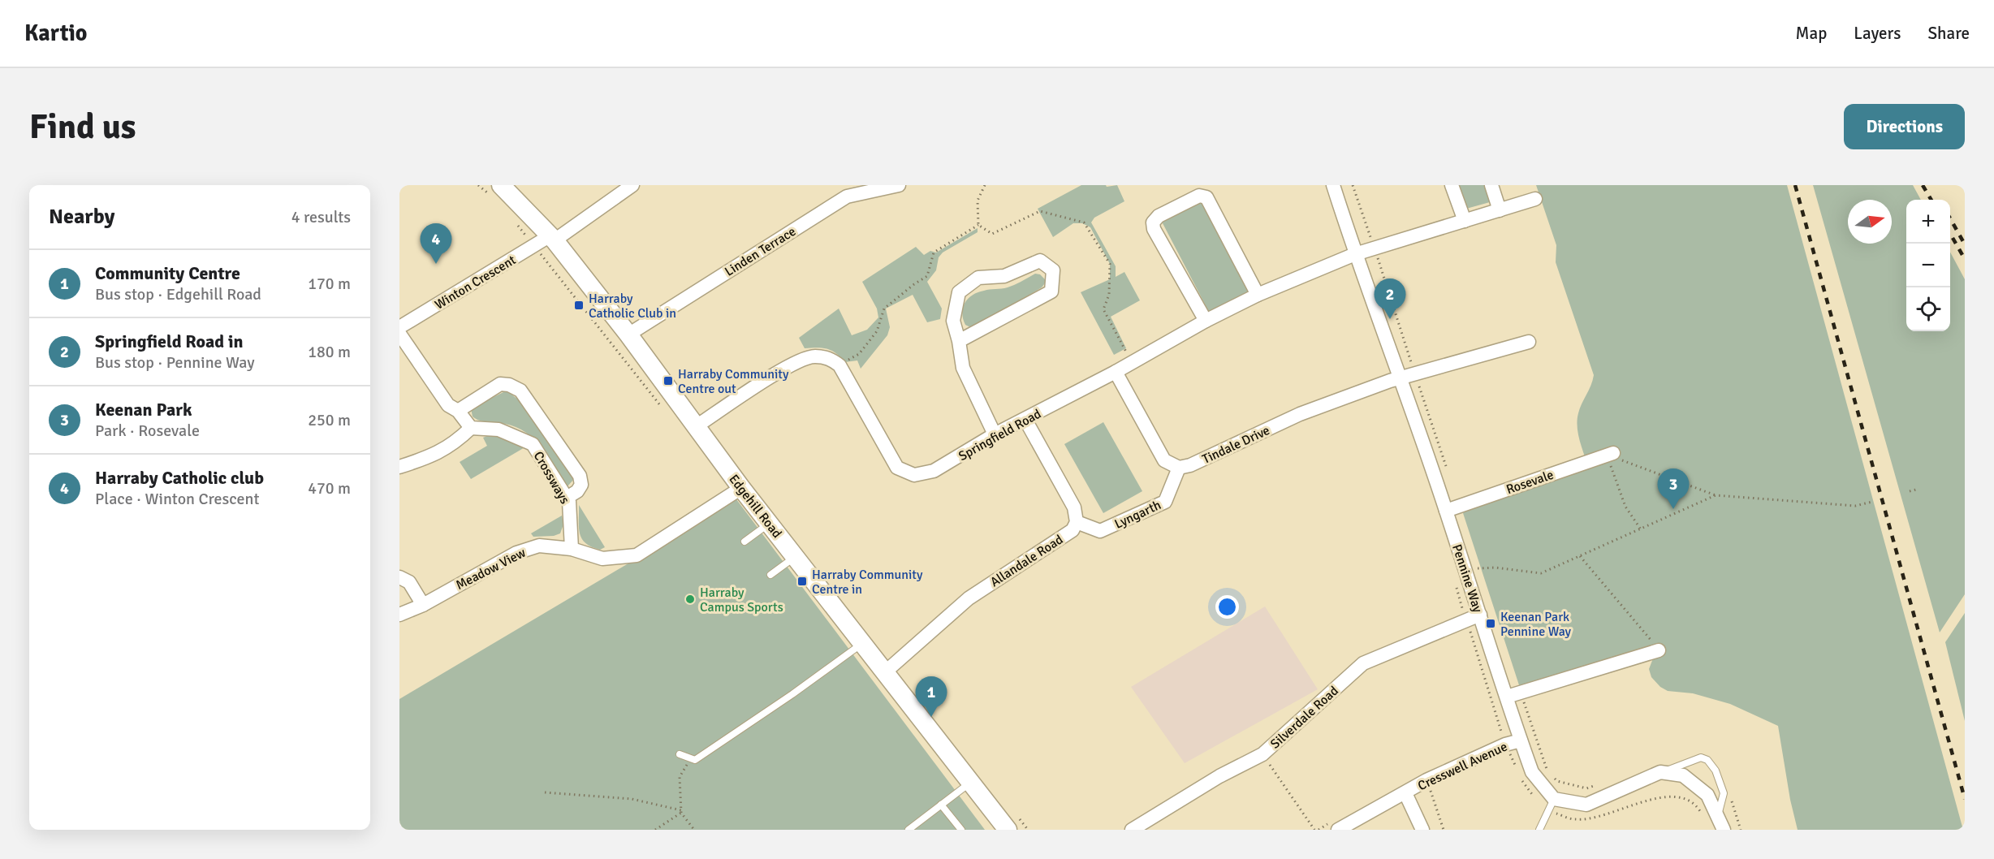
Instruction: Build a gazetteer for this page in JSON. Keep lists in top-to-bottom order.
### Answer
{
  "streets": {
    "street": [
      "Linden Terrace",
      "Winton Crescent",
      "Springfield Road",
      "Tindale Drive",
      "Crossways",
      "Rosevale",
      "Edgehill Road",
      "Lyngarth",
      "Allandale Road",
      "Meadow View",
      "Pennine Way",
      "Silverdale Road",
      "Cresswell Avenue"
    ]
  },
  "crossings": [
    ["Linden Terrace", "Edgehill Road"],
    ["Winton Crescent", "Edgehill Road"],
    ["Springfield Road", "Pennine Way"],
    ["Tindale Drive", "Lyngarth"],
    ["Tindale Drive", "Pennine Way"],
    ["Crossways", "Meadow View"],
    ["Rosevale", "Pennine Way"],
    ["Edgehill Road", "Allandale Road"],
    ["Edgehill Road", "Meadow View"],
    ["Lyngarth", "Allandale Road"],
    ["Pennine Way", "Silverdale Road"],
    ["Pennine Way", "Cresswell Avenue"]
  ],
  "places": {
    "transit": [
      "Harraby Catholic Club in",
      "Harraby Community Centre out",
      "Harraby Community Centre in",
      "Keenan Park Pennine Way"
    ],
    "other": ["Harraby Campus Sports"]
  },
  "north": "right",
  "page": {
    "header": "Kartio",
    "nav": ["Map", "Layers", "Share"],
    "buttons": "Directions",
    "title": "Find us",
    "heading": ["Nearby", "4 results"],
    "map_buttons": ["+", "−"],
    "pins": [
      "4",
      "2",
      "3",
      "1"
    ],
    "list": [
      {
        "mark": "1",
        "name": "Community Centre",
        "note": "Bus stop · Edgehill Road",
        "value": "170 m"
      },
      {
        "mark": "2",
        "name": "Springfield Road in",
        "note": "Bus stop · Pennine Way",
        "value": "180 m"
      },
      {
        "mark": "3",
        "name": "Keenan Park",
        "note": "Park · Rosevale",
        "value": "250 m"
      },
      {
        "mark": "4",
        "name": "Harraby Catholic club",
        "note": "Place · Winton Crescent",
        "value": "470 m"
      }
    ]
  }
}
